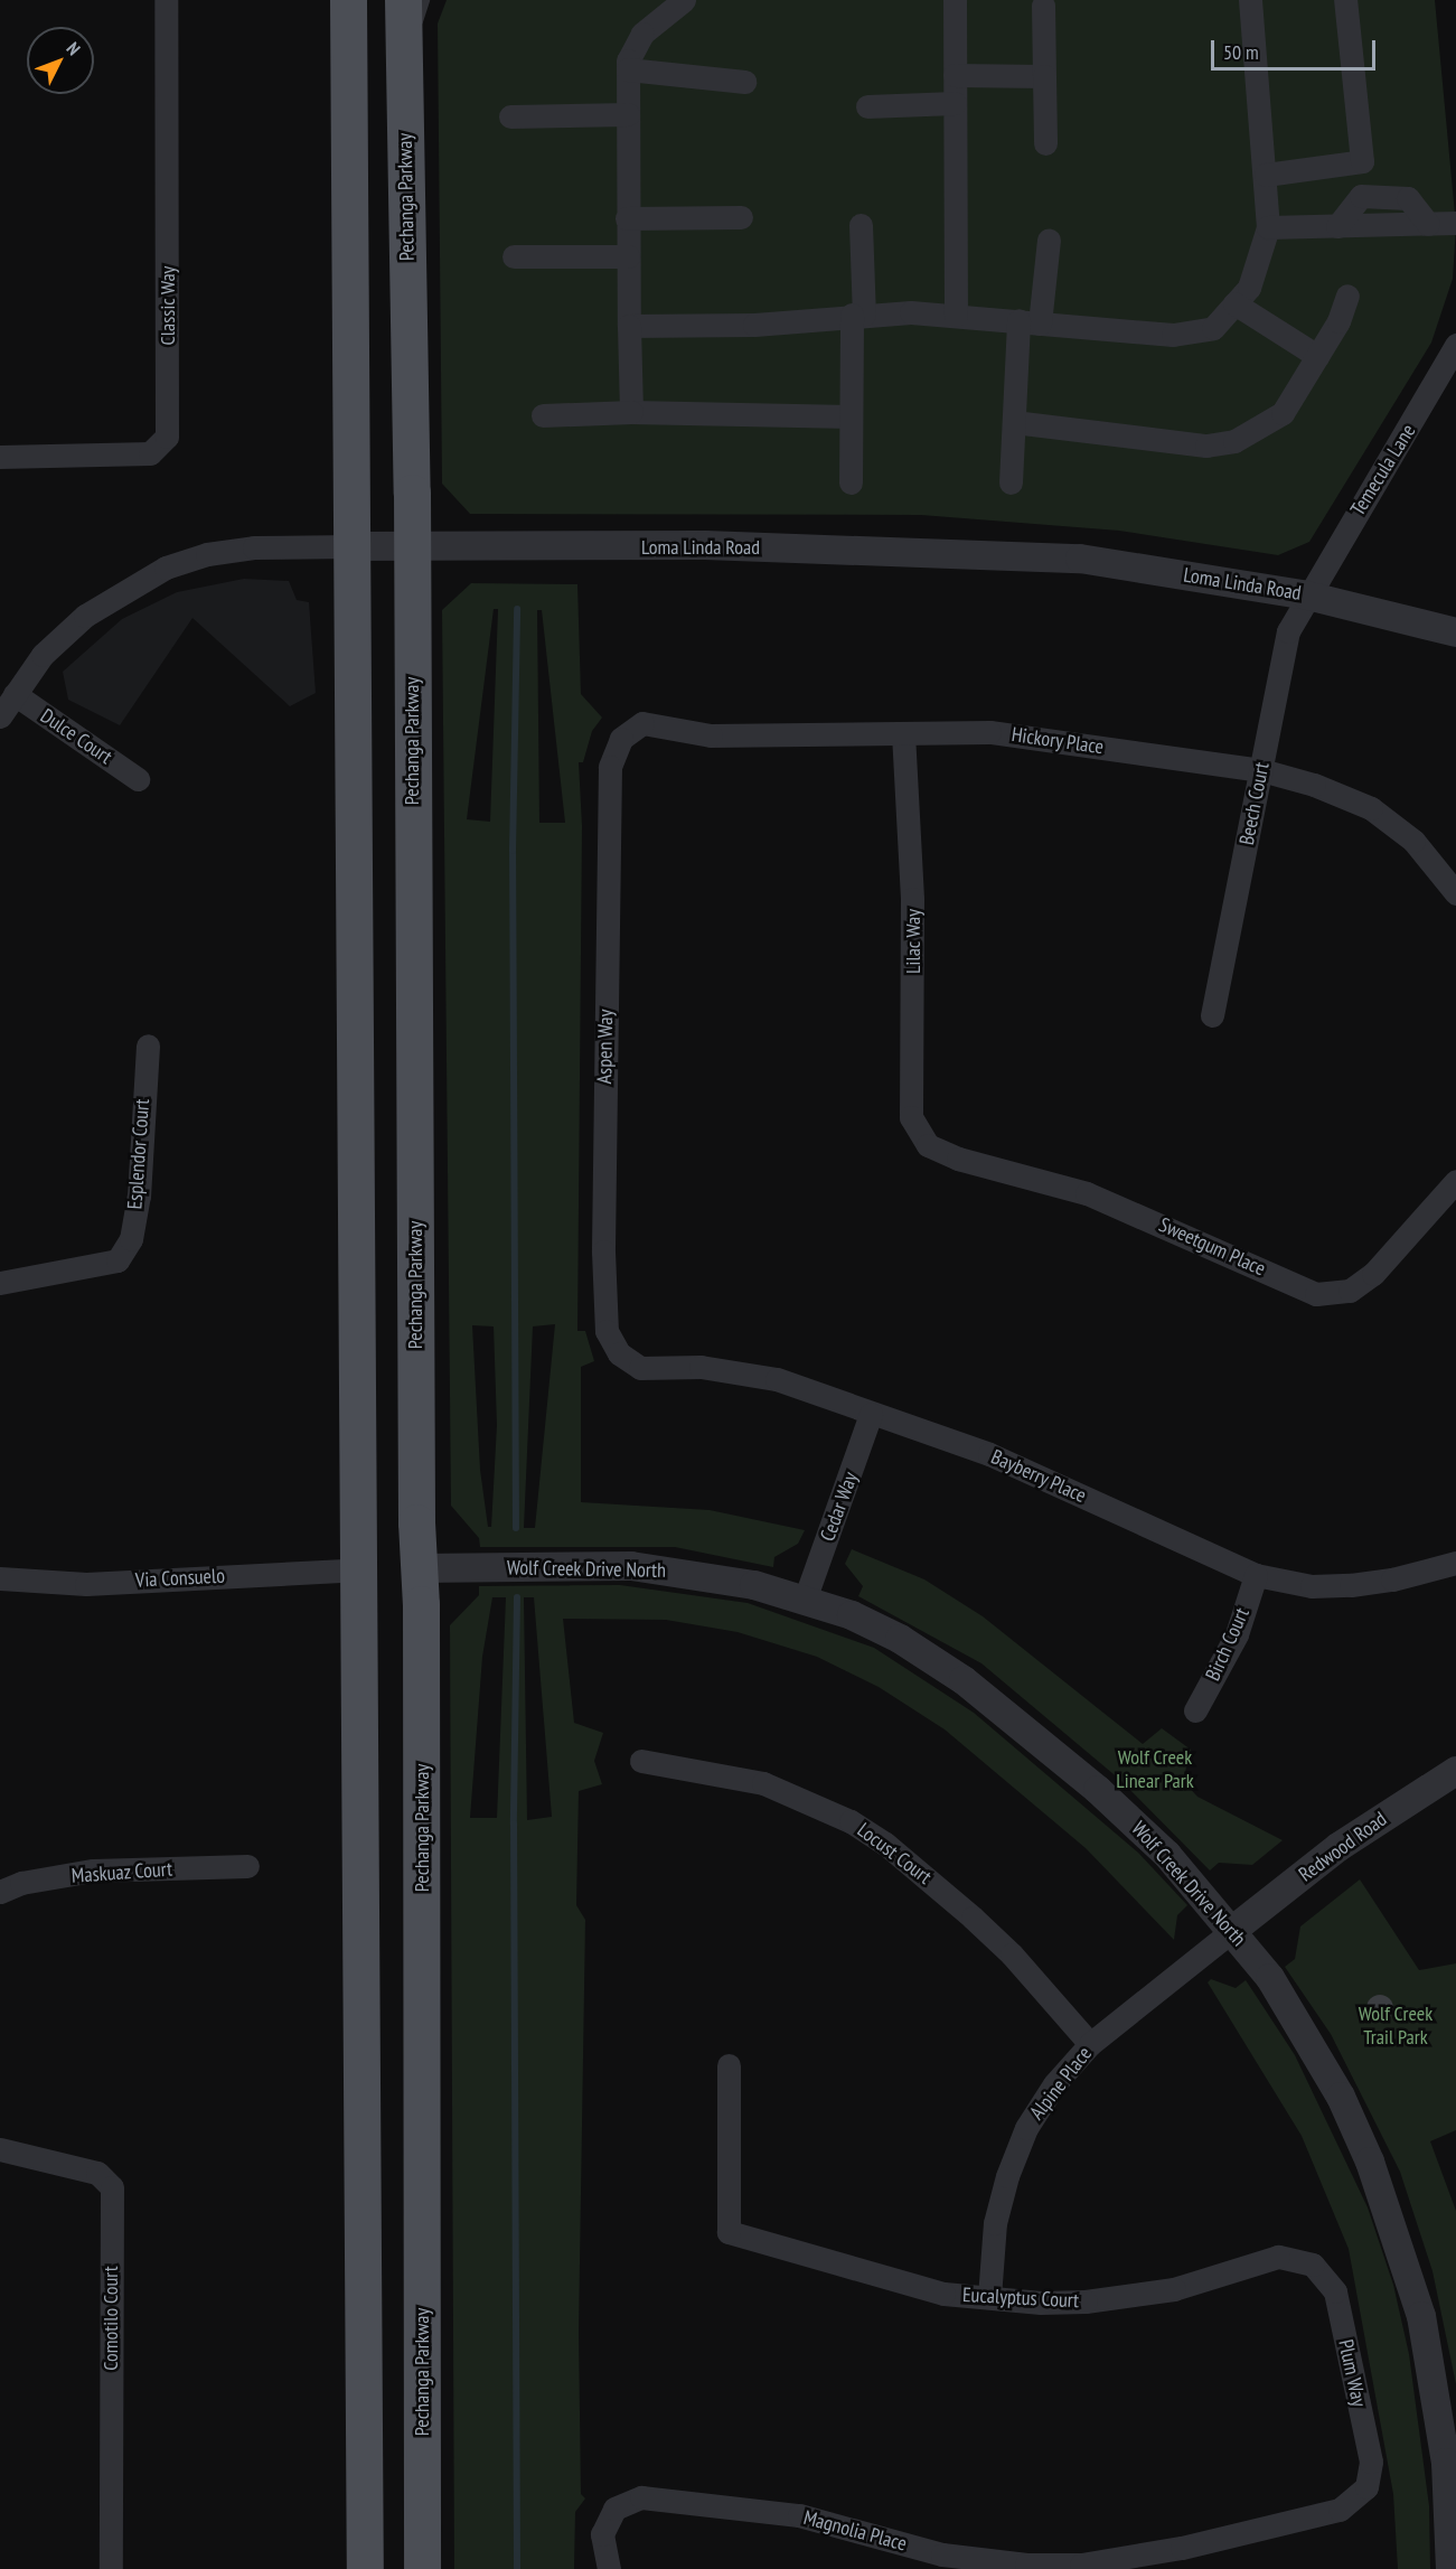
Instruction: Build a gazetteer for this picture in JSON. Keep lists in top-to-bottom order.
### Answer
{
  "streets": {
    "main road": ["Pechanga Parkway"],
    "street": [
      "Classic Way",
      "Temecula Lane",
      "Loma Linda Road",
      "Dulce Court",
      "Hickory Place",
      "Beech Court",
      "Lilac Way",
      "Aspen Way",
      "Esplendor Court",
      "Sweetgum Place",
      "Bayberry Place",
      "Cedar Way",
      "Wolf Creek Drive North",
      "Via Consuelo",
      "Birch Court",
      "Redwood Road",
      "Locust Court",
      "Maskuaz Court",
      "Alpine Place",
      "Eucalyptus Court",
      "Comotilo Court",
      "Plum Way",
      "Magnolia Place"
    ]
  },
  "crossings": [
    ["Pechanga Parkway", "Loma Linda Road"],
    ["Pechanga Parkway", "Wolf Creek Drive North"],
    ["Temecula Lane", "Loma Linda Road"],
    ["Temecula Lane", "Beech Court"],
    ["Loma Linda Road", "Dulce Court"],
    ["Loma Linda Road", "Beech Court"],
    ["Hickory Place", "Beech Court"],
    ["Hickory Place", "Lilac Way"],
    ["Hickory Place", "Aspen Way"],
    ["Lilac Way", "Sweetgum Place"],
    ["Aspen Way", "Bayberry Place"],
    ["Bayberry Place", "Cedar Way"],
    ["Bayberry Place", "Birch Court"],
    ["Cedar Way", "Wolf Creek Drive North"],
    ["Wolf Creek Drive North", "Redwood Road"],
    ["Wolf Creek Drive North", "Alpine Place"],
    ["Redwood Road", "Alpine Place"],
    ["Locust Court", "Alpine Place"],
    ["Alpine Place", "Eucalyptus Court"],
    ["Eucalyptus Court", "Plum Way"],
    ["Plum Way", "Magnolia Place"]
  ],
  "parks": ["Wolf Creek Linear Park", "Wolf Creek Trail Park"],
  "scale_bar": "50 m",
  "north": "top right"
}
